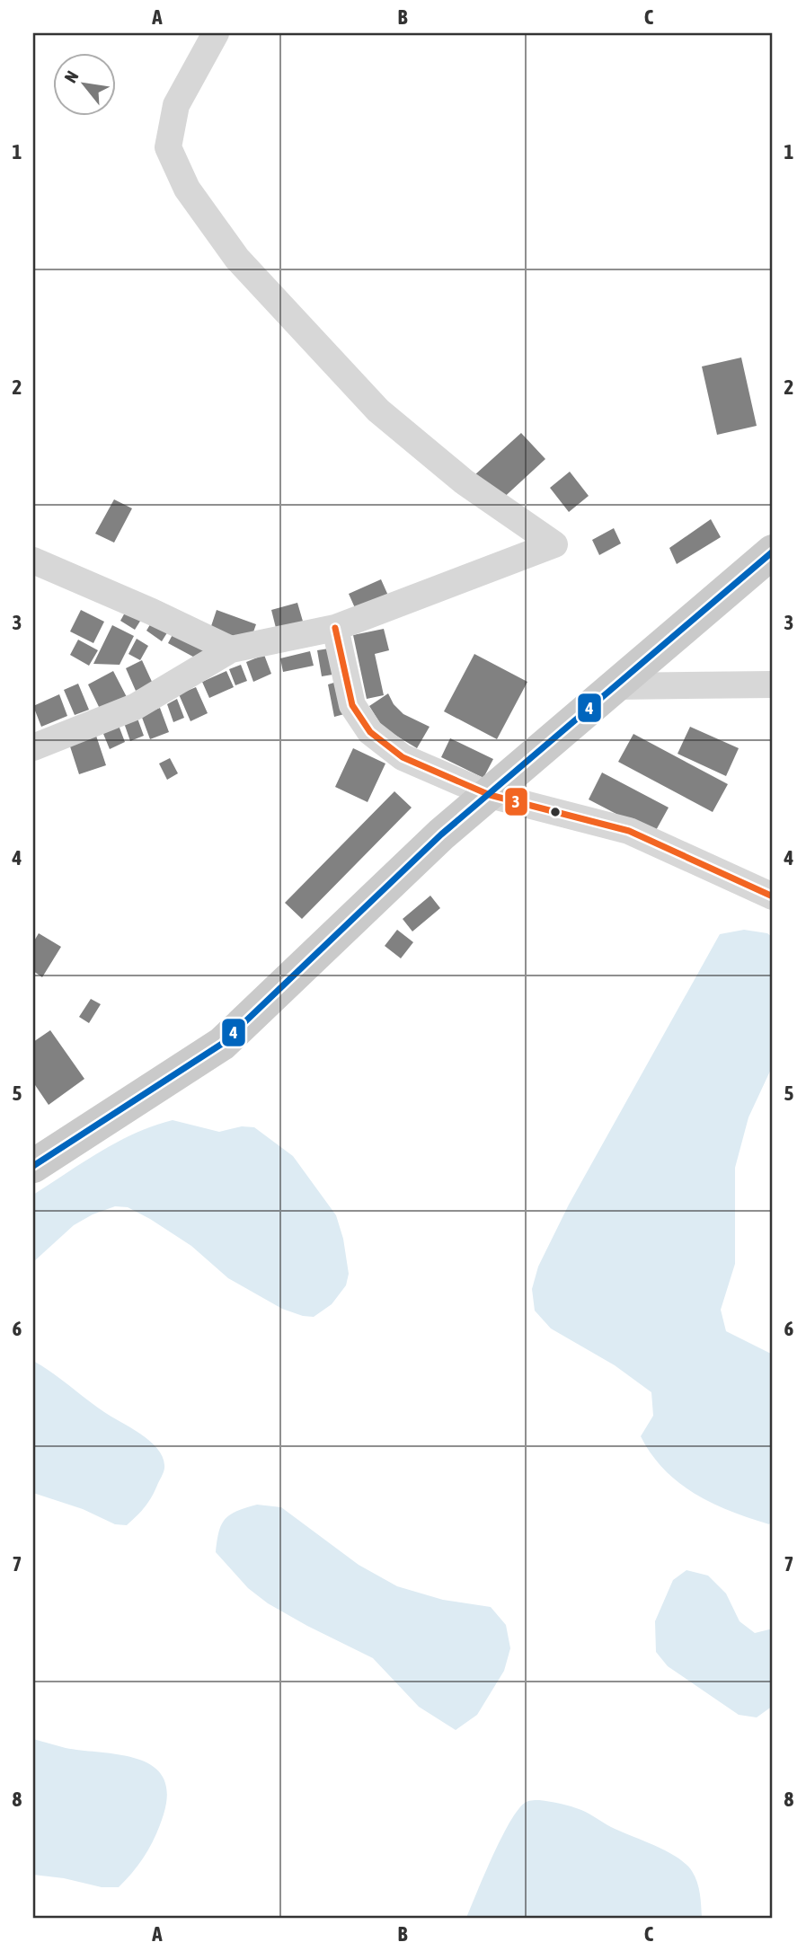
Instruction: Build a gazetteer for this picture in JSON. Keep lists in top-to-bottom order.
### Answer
{
  "lines": ["transit line 4", "transit line 3"],
  "north": "top left",
  "grid": {
    "columns": ["A", "B", "C"],
    "rows": [
      "1",
      "2",
      "3",
      "4",
      "5",
      "6",
      "7",
      "8"
    ]
  }
}
